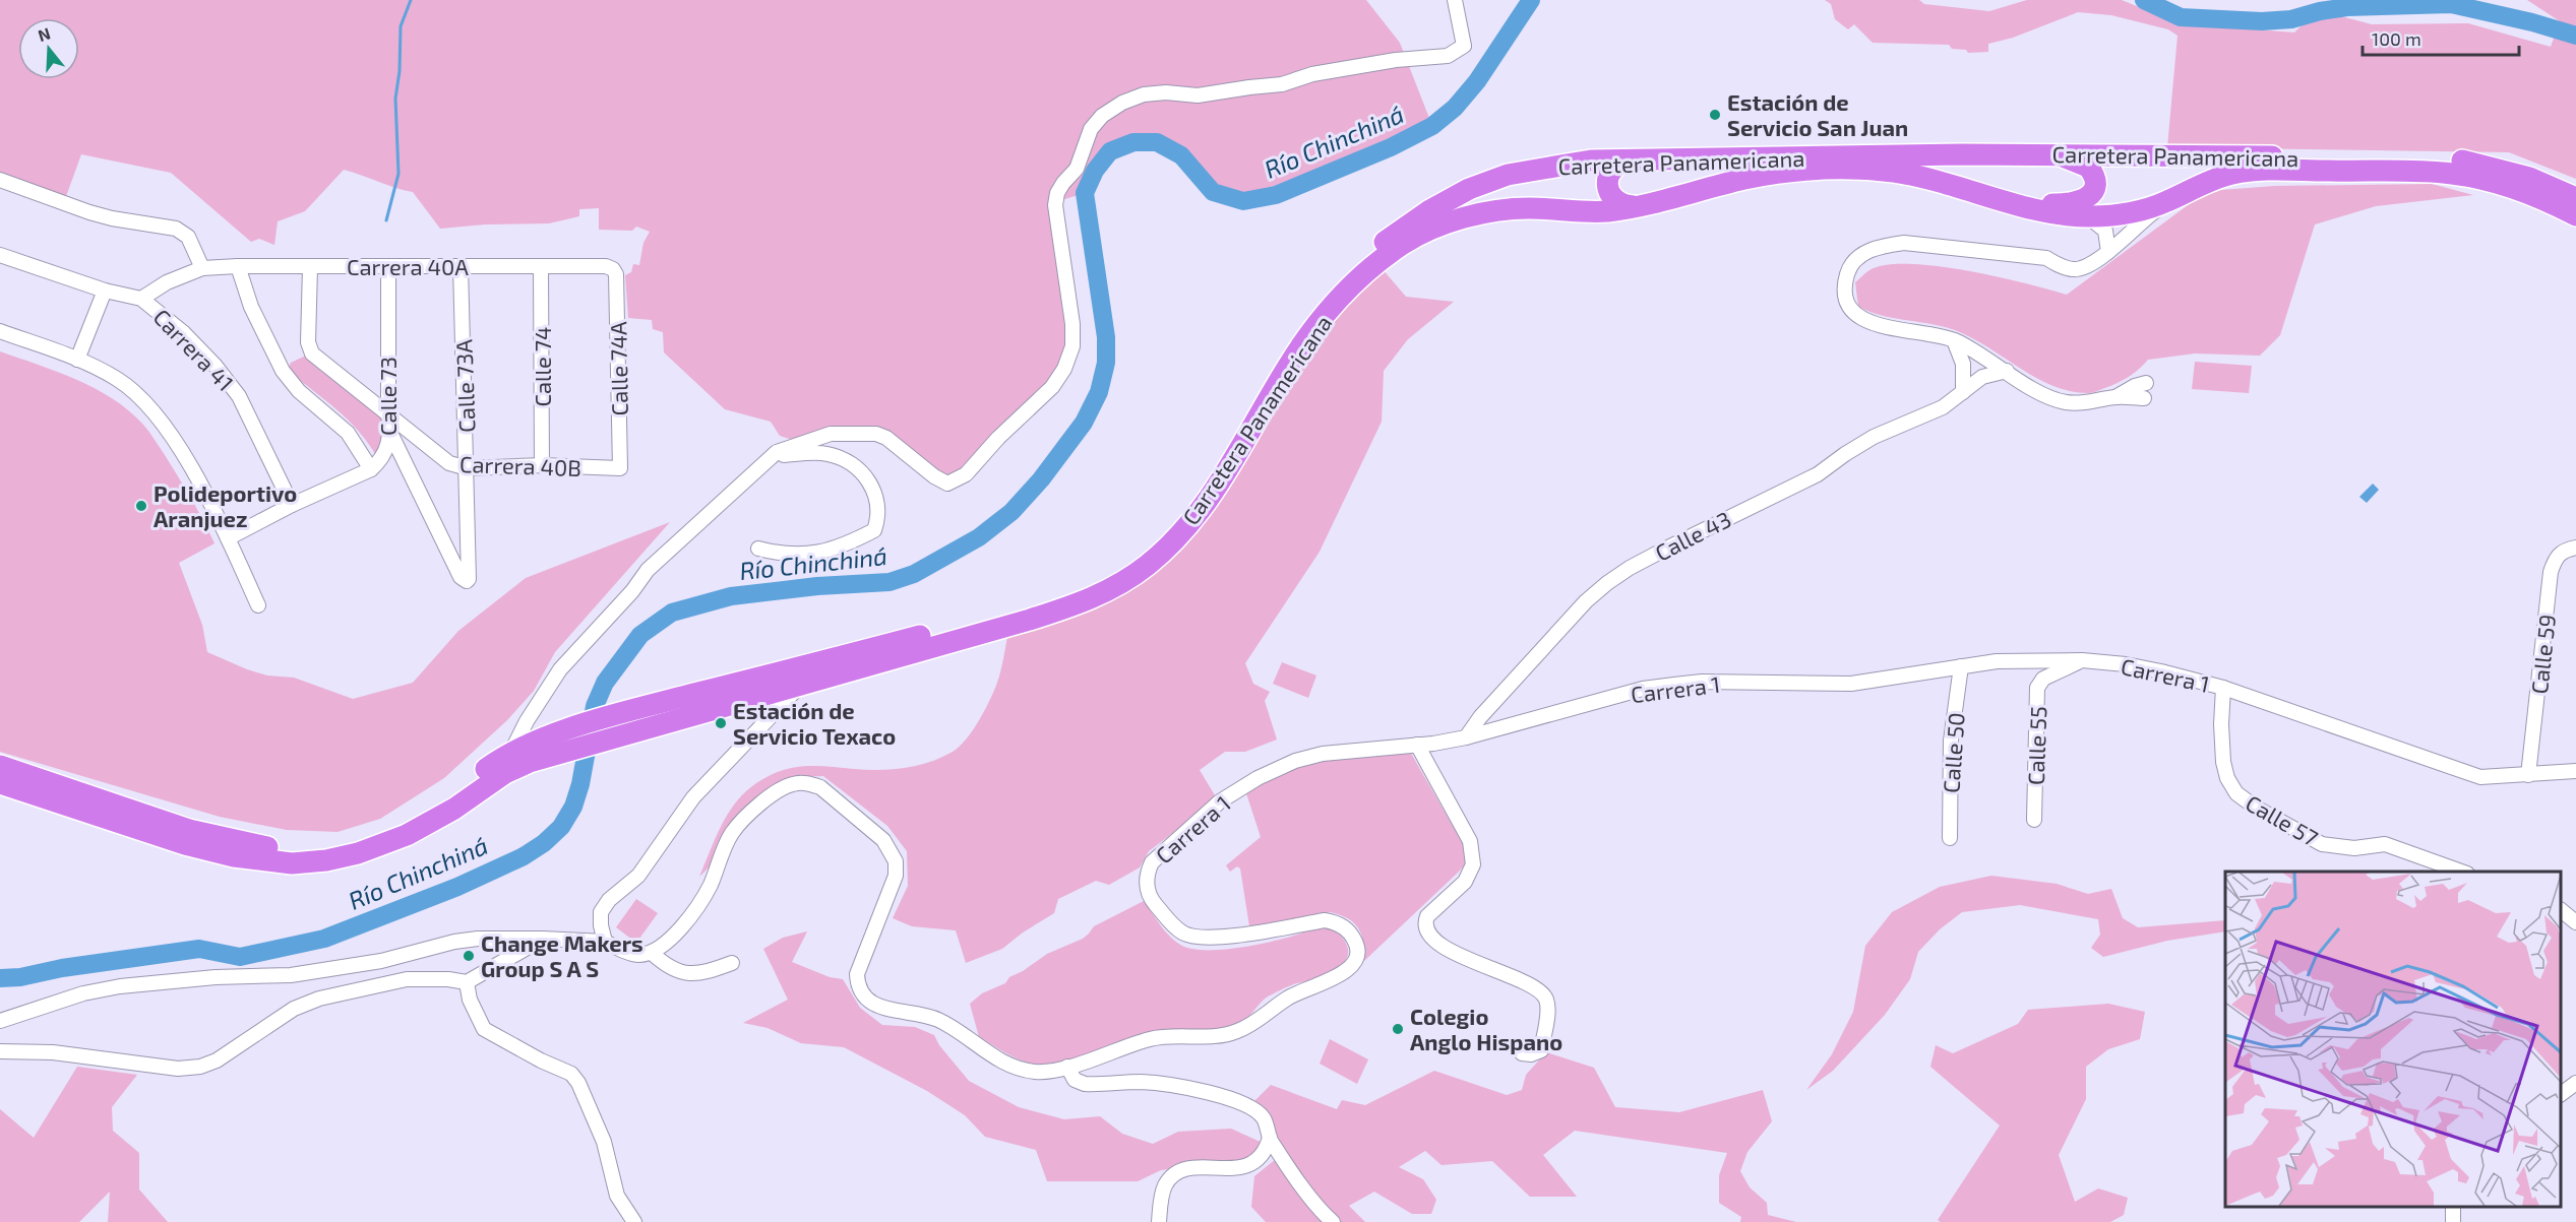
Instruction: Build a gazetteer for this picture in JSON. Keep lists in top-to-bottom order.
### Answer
{
  "streets": {
    "highway": ["Carretera Panamericana"],
    "street": [
      "Carrera 40A",
      "Carrera 41",
      "Calle 74",
      "Calle 74A",
      "Calle 73A",
      "Calle 73",
      "Carrera 40B",
      "Calle 43",
      "Calle 59",
      "Carrera 1",
      "Calle 55",
      "Calle 50",
      "Calle 57"
    ]
  },
  "crossings": [
    ["Carrera 40A", "Carrera 41"],
    ["Carrera 40A", "Calle 74"],
    ["Carrera 40A", "Calle 74A"],
    ["Carrera 40A", "Calle 73A"],
    ["Carrera 40A", "Calle 73"],
    ["Carrera 40A", "Carrera 40B"],
    ["Carrera 41", "Calle 73"],
    ["Calle 74", "Carrera 40B"],
    ["Calle 74A", "Carrera 40B"],
    ["Calle 73A", "Calle 73"],
    ["Calle 73A", "Carrera 40B"],
    ["Calle 73", "Carrera 40B"],
    ["Calle 43", "Carrera 1"],
    ["Calle 59", "Carrera 1"],
    ["Carrera 1", "Calle 55"],
    ["Carrera 1", "Calle 50"],
    ["Carrera 1", "Calle 57"]
  ],
  "water": ["Río Chinchiná"],
  "places": [
    "Estación de Servicio San Juan",
    "Polideportivo Aranjuez",
    "Estación de Servicio Texaco",
    "Change Makers Group S A S",
    "Colegio Anglo Hispano"
  ],
  "scale_bar": "100 m",
  "north": "top"
}
